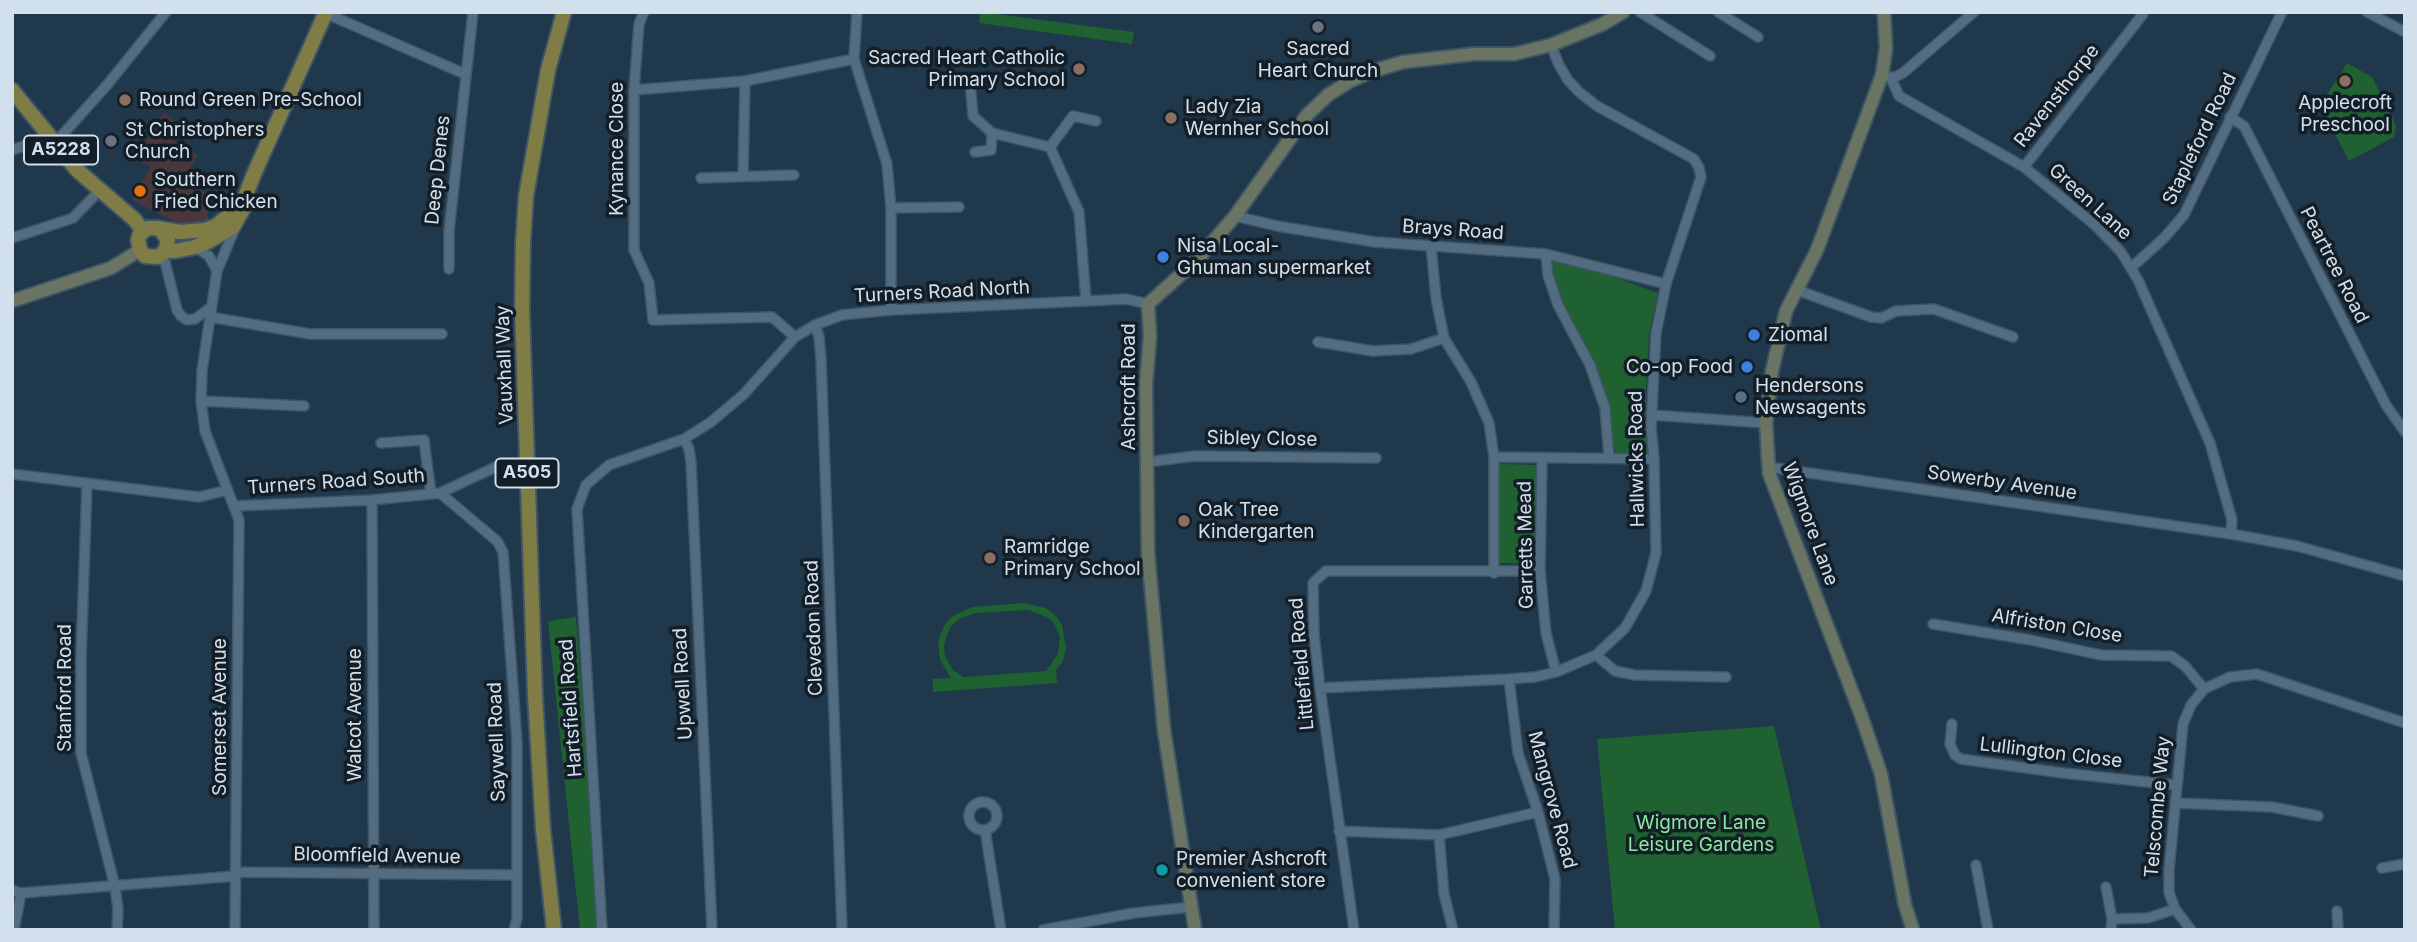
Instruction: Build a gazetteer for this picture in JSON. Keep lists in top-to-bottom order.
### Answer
{
  "streets": {
    "main road": ["A5228", "Vauxhall Way", "A505"],
    "street": [
      "Ravensthorpe",
      "Stapleford Road",
      "Kynance Close",
      "Deep Denes",
      "Green Lane",
      "Brays Road",
      "Peartree Road",
      "Turners Road North",
      "Ashcroft Road",
      "Sibley Close",
      "Hallwicks Road",
      "Turners Road South",
      "Sowerby Avenue",
      "Wigmore Lane",
      "Garretts Mead",
      "Alfriston Close",
      "Clevedon Road",
      "Littlefield Road",
      "Upwell Road",
      "Stanford Road",
      "Hartsfield Road",
      "Walcot Avenue",
      "Somerset Avenue",
      "Saywell Road",
      "Lullington Close",
      "Mangrove Road",
      "Telscombe Way",
      "Bloomfield Avenue"
    ]
  },
  "crossings": [
    ["Ravensthorpe", "Green Lane"],
    ["Stapleford Road", "Green Lane"],
    ["Stapleford Road", "Peartree Road"],
    ["Kynance Close", "Turners Road North"],
    ["Green Lane", "Sowerby Avenue"],
    ["Green Lane", "Wigmore Lane"],
    ["Brays Road", "Ashcroft Road"],
    ["Brays Road", "Hallwicks Road"],
    ["Turners Road North", "Ashcroft Road"],
    ["Turners Road North", "Clevedon Road"],
    ["Turners Road North", "Upwell Road"],
    ["Turners Road North", "Hartsfield Road"],
    ["Ashcroft Road", "Sibley Close"],
    ["Ashcroft Road", "Hallwicks Road"],
    ["Hallwicks Road", "Garretts Mead"],
    ["Hallwicks Road", "Littlefield Road"],
    ["Hallwicks Road", "Mangrove Road"],
    ["Turners Road South", "Stanford Road"],
    ["Turners Road South", "Walcot Avenue"],
    ["Turners Road South", "Somerset Avenue"],
    ["Turners Road South", "Saywell Road"],
    ["Sowerby Avenue", "Wigmore Lane"],
    ["Garretts Mead", "Littlefield Road"],
    ["Alfriston Close", "Telscombe Way"],
    ["Stanford Road", "Bloomfield Avenue"],
    ["Walcot Avenue", "Bloomfield Avenue"],
    ["Somerset Avenue", "Bloomfield Avenue"],
    ["Saywell Road", "Bloomfield Avenue"],
    ["Lullington Close", "Telscombe Way"]
  ],
  "parks": ["Wigmore Lane Leisure Gardens"],
  "places": [
    "Sacred Heart Church",
    "Sacred Heart Catholic Primary School",
    "Applecroft Preschool",
    "Round Green Pre-School",
    "Lady Zia Wernher School",
    "St Christophers Church",
    "Southern Fried Chicken",
    "Nisa Local- Ghuman supermarket",
    "Ziomal",
    "Co-op Food",
    "Hendersons Newsagents",
    "Oak Tree Kindergarten",
    "Ramridge Primary School",
    "Premier Ashcroft convenient store"
  ]
}
